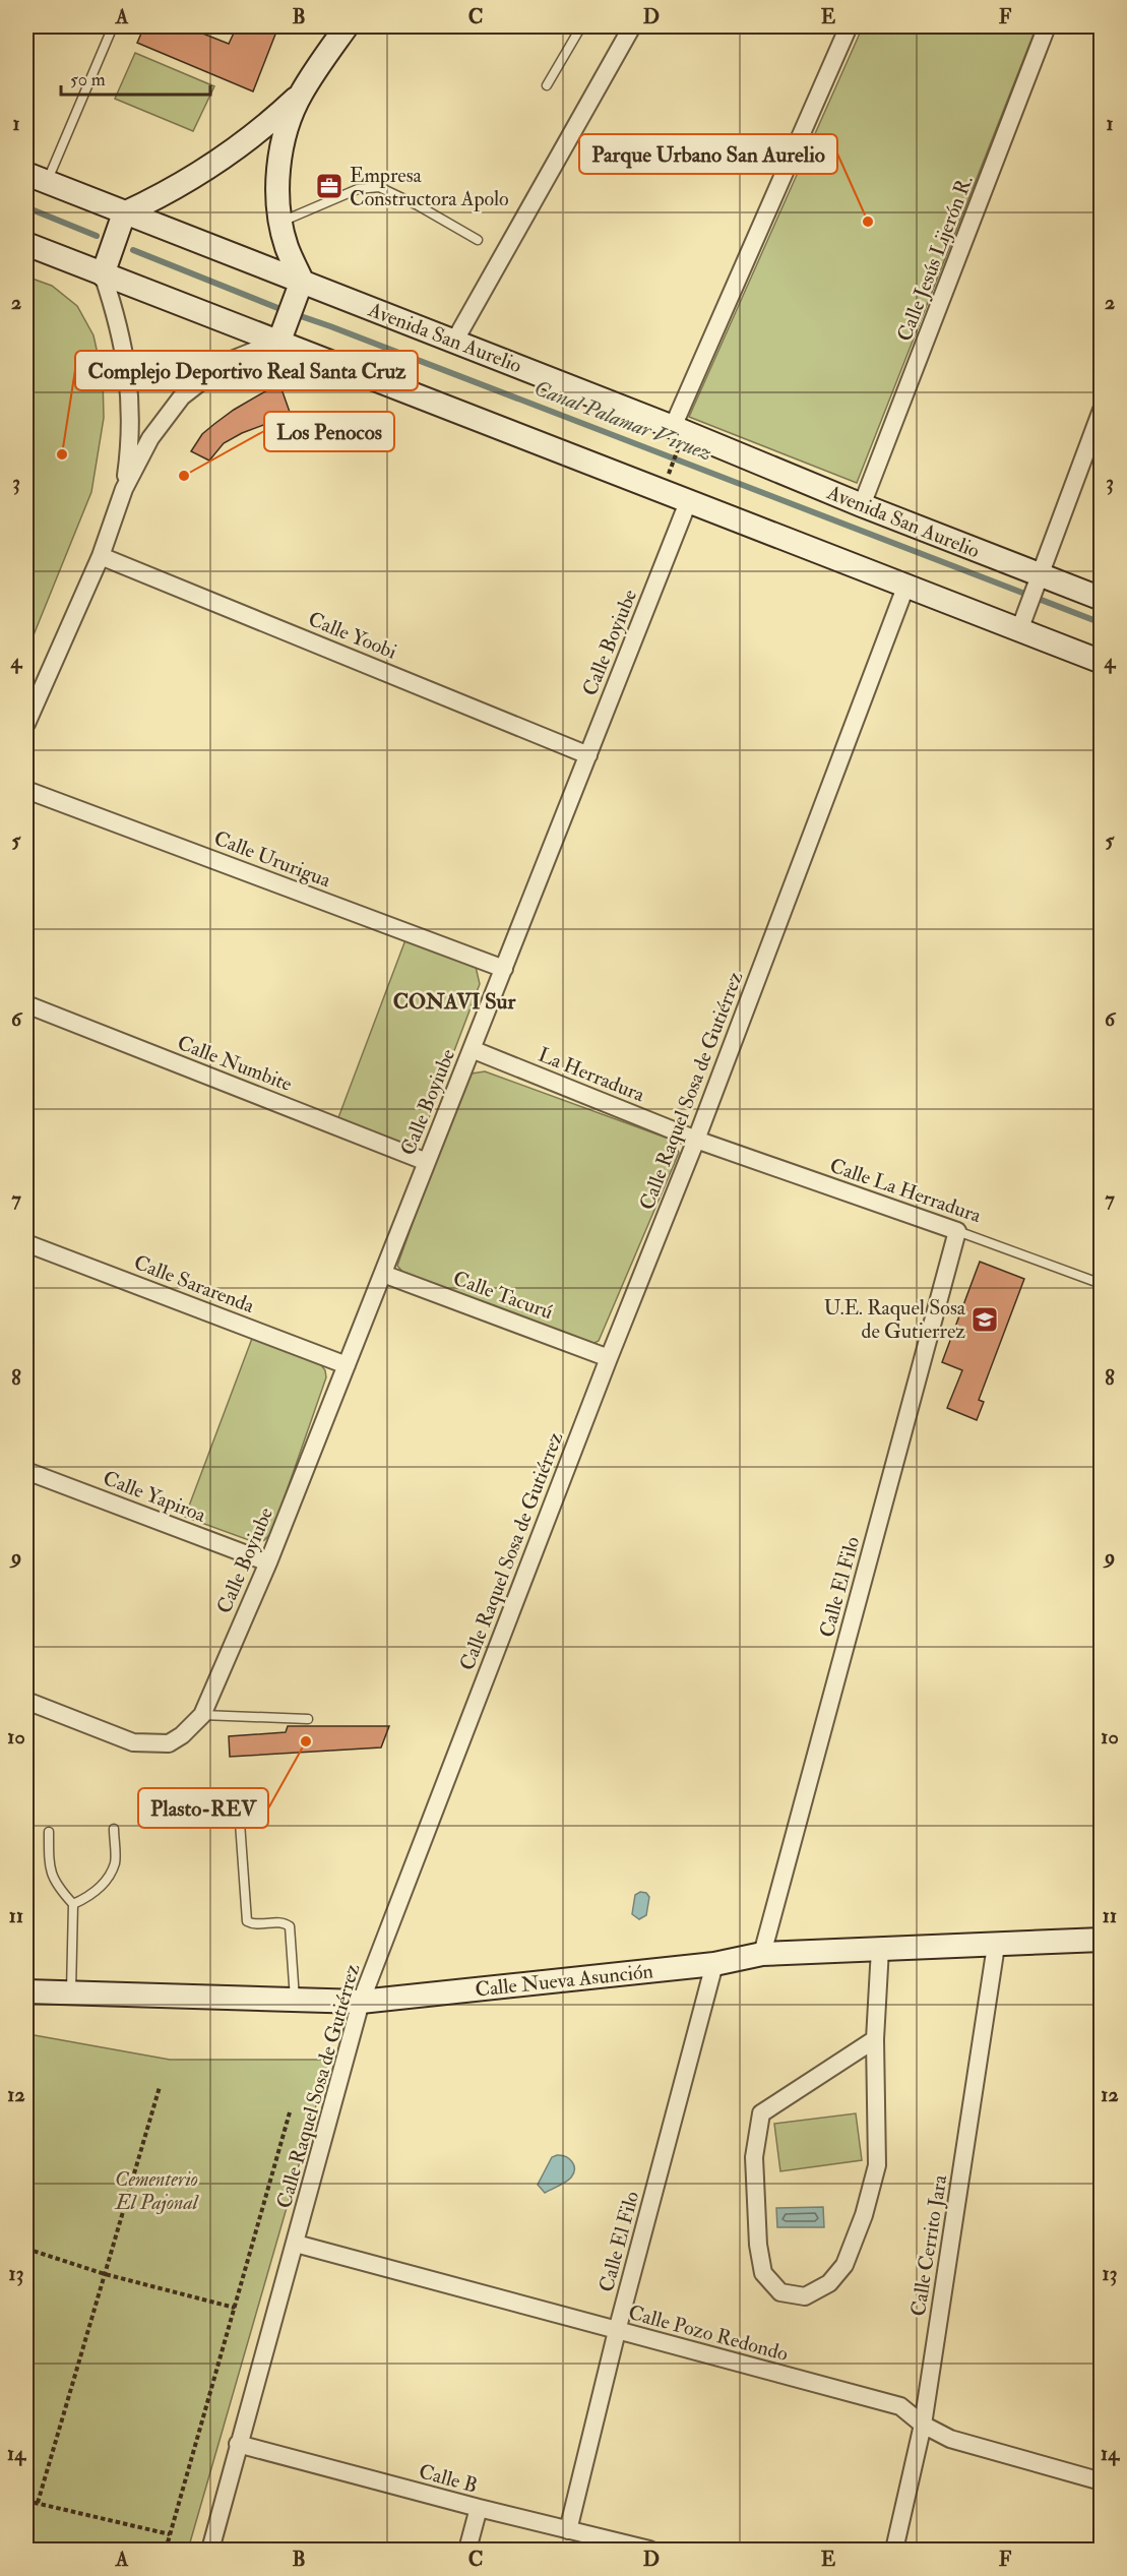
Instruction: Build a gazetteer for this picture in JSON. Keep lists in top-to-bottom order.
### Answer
{
  "streets": {
    "main road": ["Avenida San Aurelio", "Calle Nueva Asunción"],
    "street": [
      "Calle Jesús Lijerón R.",
      "Calle Yoobi",
      "Calle Boyiube",
      "Calle Ururigua",
      "Calle Numbite",
      "La Herradura",
      "Calle Raquel Sosa de Gutiérrez",
      "Calle La Herradura",
      "Calle Sararenda",
      "Calle Tacurú",
      "Calle Yapiroa",
      "Calle El Filo",
      "Calle Cerrito Jara",
      "Calle Pozo Redondo",
      "Calle B"
    ]
  },
  "crossings": [
    ["Calle Jesús Lijerón R.", "Avenida San Aurelio"],
    ["Calle Yoobi", "Calle Boyiube"],
    ["Calle Boyiube", "Calle Ururigua"],
    ["Calle Boyiube", "Calle Numbite"],
    ["Calle Boyiube", "La Herradura"],
    ["Calle Boyiube", "Calle Sararenda"],
    ["Calle Boyiube", "Calle Tacurú"],
    ["Calle Boyiube", "Calle Yapiroa"],
    ["La Herradura", "Calle Raquel Sosa de Gutiérrez"],
    ["La Herradura", "Calle La Herradura"],
    ["Calle Raquel Sosa de Gutiérrez", "Calle La Herradura"],
    ["Calle Raquel Sosa de Gutiérrez", "Calle Tacurú"],
    ["Calle Raquel Sosa de Gutiérrez", "Calle Nueva Asunción"],
    ["Calle Raquel Sosa de Gutiérrez", "Calle Pozo Redondo"],
    ["Calle Raquel Sosa de Gutiérrez", "Calle B"],
    ["Calle La Herradura", "Calle El Filo"],
    ["Calle El Filo", "Calle Nueva Asunción"],
    ["Calle El Filo", "Calle Pozo Redondo"],
    ["Calle El Filo", "Calle B"],
    ["Calle Nueva Asunción", "Calle Cerrito Jara"],
    ["Calle Cerrito Jara", "Calle Pozo Redondo"]
  ],
  "districts": ["CONAVI Sur"],
  "water": ["Canal Palamar Viruez"],
  "parks": ["Cementerio El Pajonal"],
  "places": {
    "office": ["Empresa Constructora Apolo"],
    "other": [
      "Parque Urbano San Aurelio",
      "Complejo Deportivo Real Santa Cruz",
      "Los Penocos",
      "Plasto-REV"
    ],
    "school or university": ["U.E. Raquel Sosa de Gutierrez"]
  },
  "scale_bar": "50 m",
  "grid": {
    "columns": [
      "A",
      "B",
      "C",
      "D",
      "E",
      "F"
    ],
    "rows": [
      "1",
      "2",
      "3",
      "4",
      "5",
      "6",
      "7",
      "8",
      "9",
      "10",
      "11",
      "12",
      "13",
      "14"
    ]
  }
}
